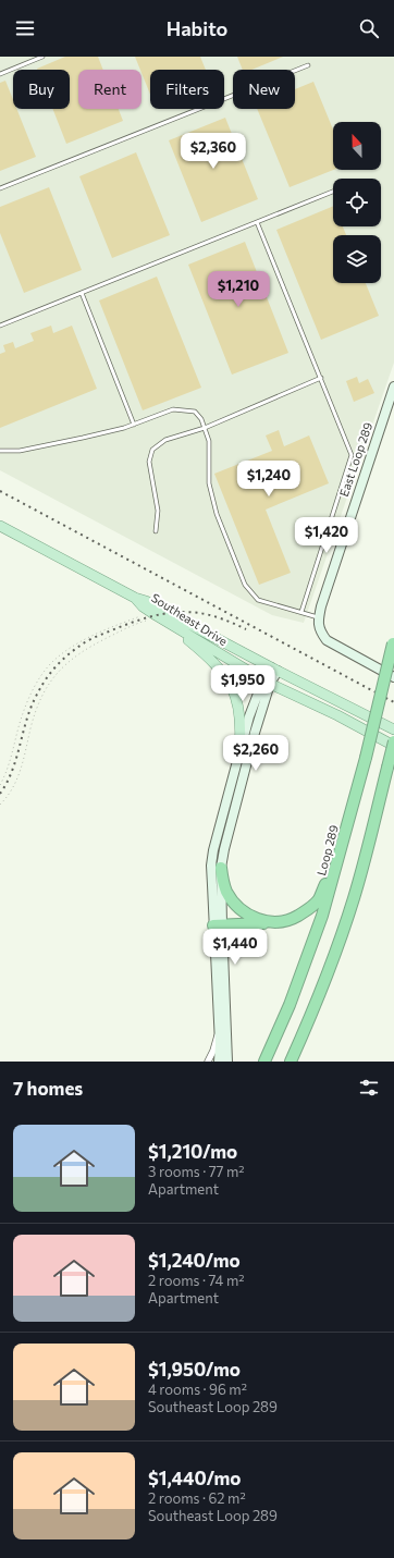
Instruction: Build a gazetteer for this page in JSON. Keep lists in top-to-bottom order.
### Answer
{
  "streets": {
    "highway": ["Loop 289"],
    "main road": ["East Loop 289", "Southeast Drive"]
  },
  "north": "top",
  "page": {
    "header": "Habito",
    "chip": [
      "Buy",
      "Rent",
      "Filters",
      "New"
    ],
    "price": [
      "$2,360",
      "$1,210",
      "$1,240",
      "$1,420",
      "$1,950",
      "$2,260",
      "$1,440"
    ],
    "heading": "7 homes",
    "list": [
      {
        "name": "$1,210/mo",
        "note": "3 rooms · 77 m² · Apartment"
      },
      {
        "name": "$1,240/mo",
        "note": "2 rooms · 74 m² · Apartment"
      },
      {
        "name": "$1,950/mo",
        "note": "4 rooms · 96 m² · Southeast Loop 289"
      },
      {
        "name": "$1,440/mo",
        "note": "2 rooms · 62 m² · Southeast Loop 289"
      }
    ]
  }
}
